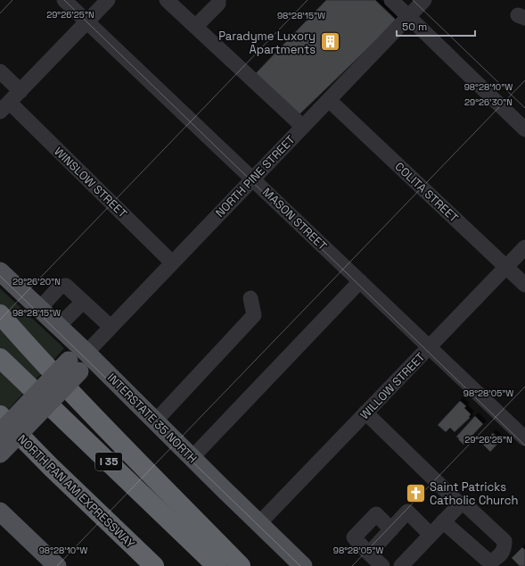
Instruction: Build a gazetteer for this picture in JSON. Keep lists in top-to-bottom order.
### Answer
{
  "streets": {
    "highway": ["I 35", "NORTH PAN AM EXPRESSWAY"],
    "main road": ["NORTH PINE STREET", "INTERSTATE 35 NORTH"],
    "street": [
      "WINSLOW STREET",
      "COLITA STREET",
      "MASON STREET",
      "WILLOW STREET"
    ]
  },
  "crossings": [
    ["NORTH PINE STREET", "WINSLOW STREET"],
    ["NORTH PINE STREET", "COLITA STREET"],
    ["NORTH PINE STREET", "MASON STREET"],
    ["NORTH PINE STREET", "INTERSTATE 35 NORTH"],
    ["COLITA STREET", "WILLOW STREET"],
    ["MASON STREET", "WILLOW STREET"],
    ["WILLOW STREET", "INTERSTATE 35 NORTH"]
  ],
  "places": {
    "building": ["Paradyme Luxory Apartments"],
    "church": ["Saint Patricks Catholic Church"]
  },
  "scale_bar": "50 m",
  "coordinates": [
    "29°26'25\"N",
    "98°28'15\"W",
    "98°28'10\"W",
    "29°26'30\"N",
    "29°26'20\"N",
    "98°28'05\"W"
  ]
}
